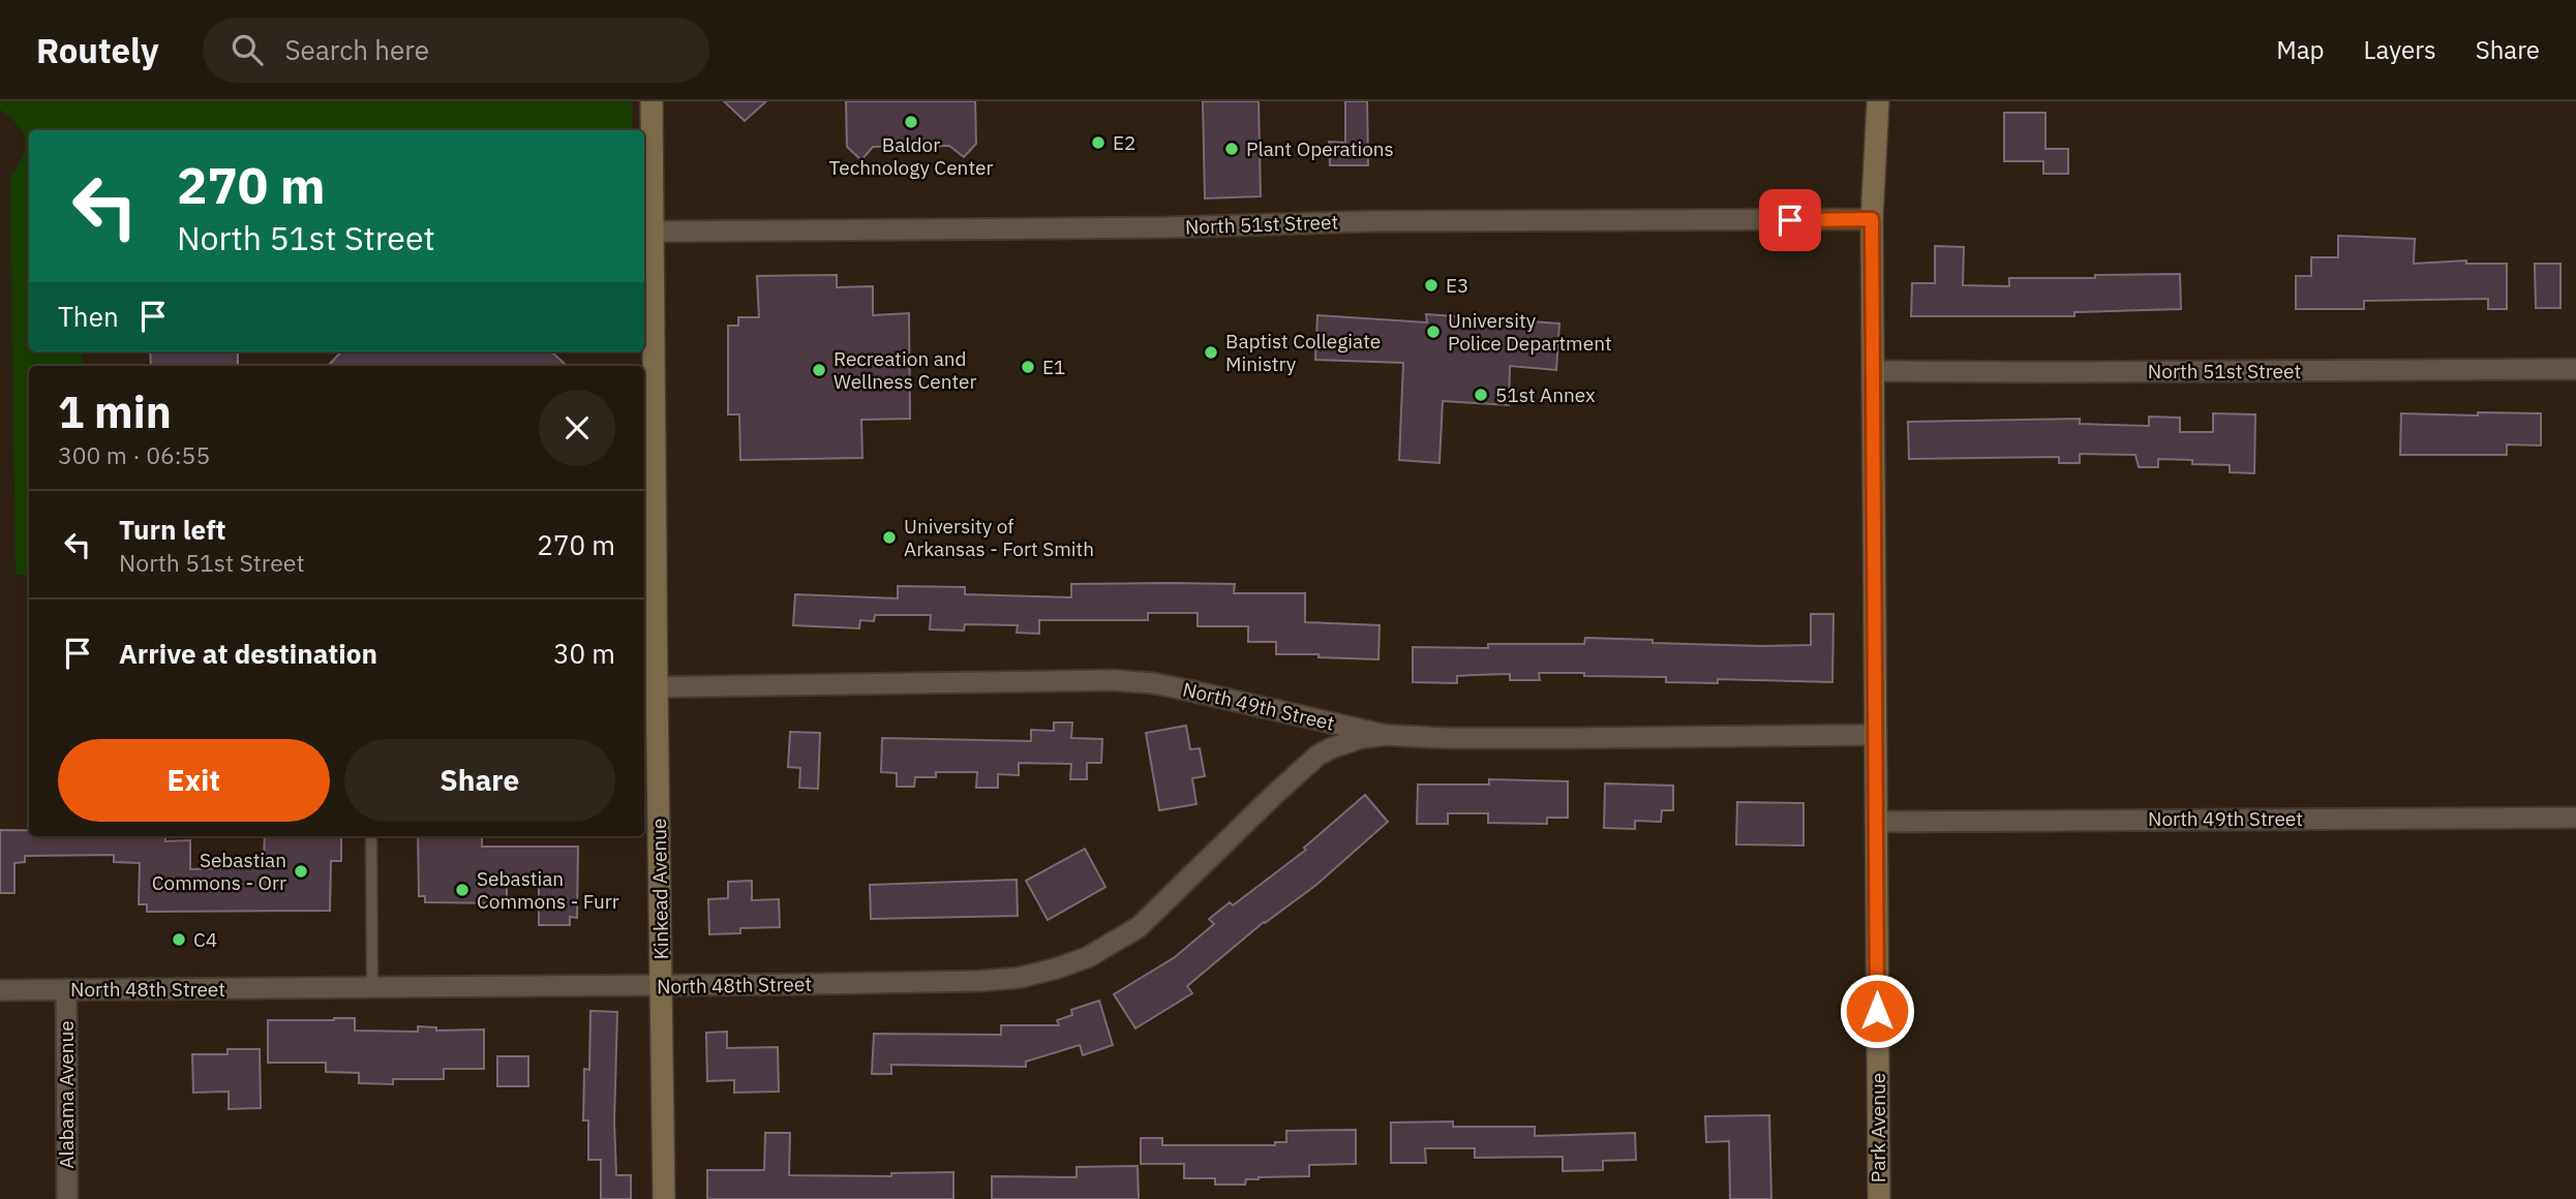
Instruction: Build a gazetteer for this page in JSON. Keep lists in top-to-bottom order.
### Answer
{
  "streets": {
    "street": [
      "North 51st Street",
      "North 49th Street",
      "Kinkead Avenue",
      "North 48th Street",
      "Alabama Avenue",
      "Park Avenue"
    ]
  },
  "crossings": [
    ["North 51st Street", "Kinkead Avenue"],
    ["North 51st Street", "Park Avenue"],
    ["North 49th Street", "Kinkead Avenue"],
    ["North 49th Street", "North 48th Street"],
    ["North 49th Street", "Park Avenue"],
    ["Kinkead Avenue", "North 48th Street"],
    ["North 48th Street", "Alabama Avenue"]
  ],
  "places": [
    "Baldor Technology Center",
    "E2",
    "Plant Operations",
    "E3",
    "University Police Department",
    "Baptist Collegiate Ministry",
    "E1",
    "Recreation and Wellness Center",
    "51st Annex",
    "University of Arkansas - Fort Smith",
    "Sebastian Commons - Orr",
    "Sebastian Commons - Furr",
    "C4"
  ],
  "page": {
    "header": "Routely",
    "search": "Search here",
    "nav": ["Map", "Layers", "Share"],
    "turn": ["270 m", "North 51st Street"],
    "then": "Then",
    "heading": ["1 min", "300 m · 06:55"],
    "list": [
      {
        "name": "Turn left",
        "note": "North 51st Street",
        "value": "270 m"
      },
      {
        "name": "Arrive at destination",
        "value": "30 m"
      }
    ],
    "buttons": ["Exit", "Share"]
  }
}
